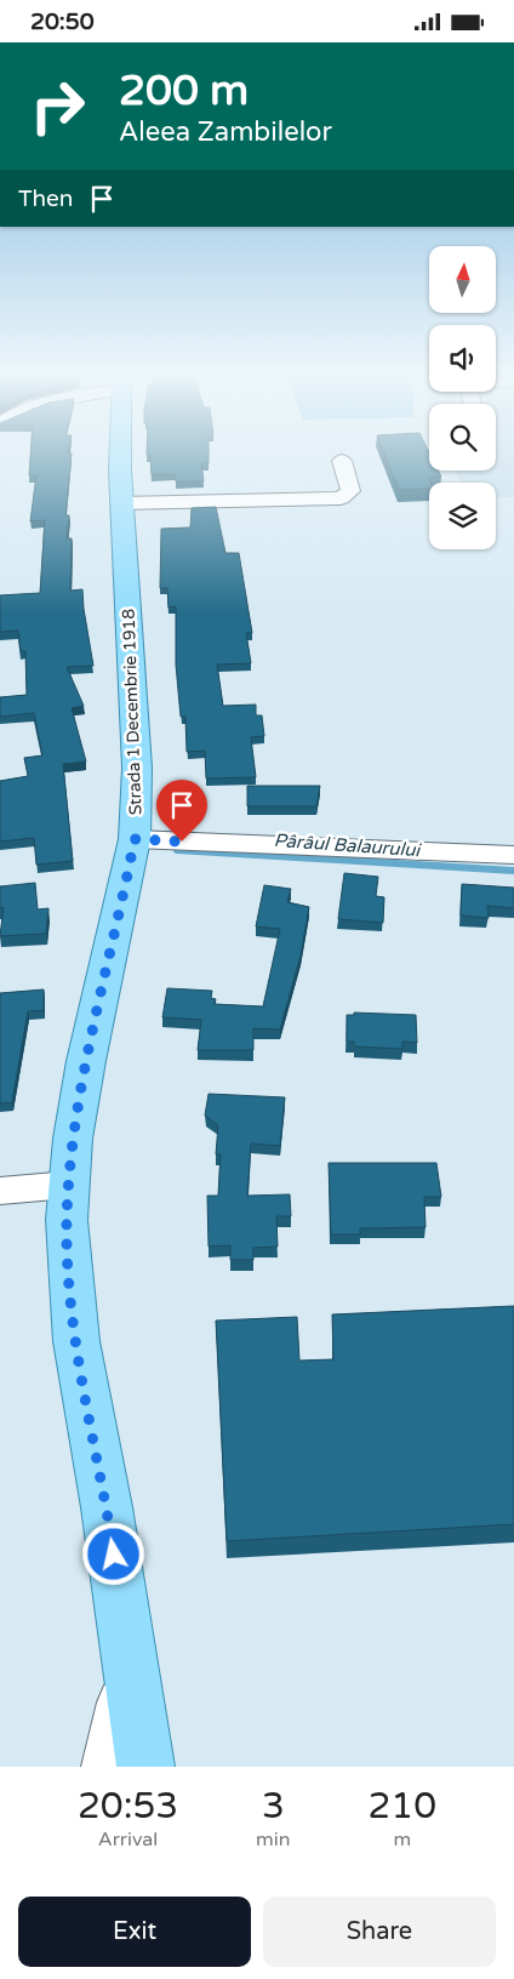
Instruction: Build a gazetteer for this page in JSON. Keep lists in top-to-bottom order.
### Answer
{
  "streets": {
    "main road": ["Strada 1 Decembrie 1918"]
  },
  "water": ["Pârâul Balaurului"],
  "north": "top",
  "page": {
    "status": "20:50",
    "turn": ["200 m", "Aleea Zambilelor"],
    "then": "Then",
    "eta": [
      "20:53",
      "Arrival",
      "3",
      "min",
      "210",
      "m"
    ],
    "buttons": ["Exit", "Share"]
  }
}
